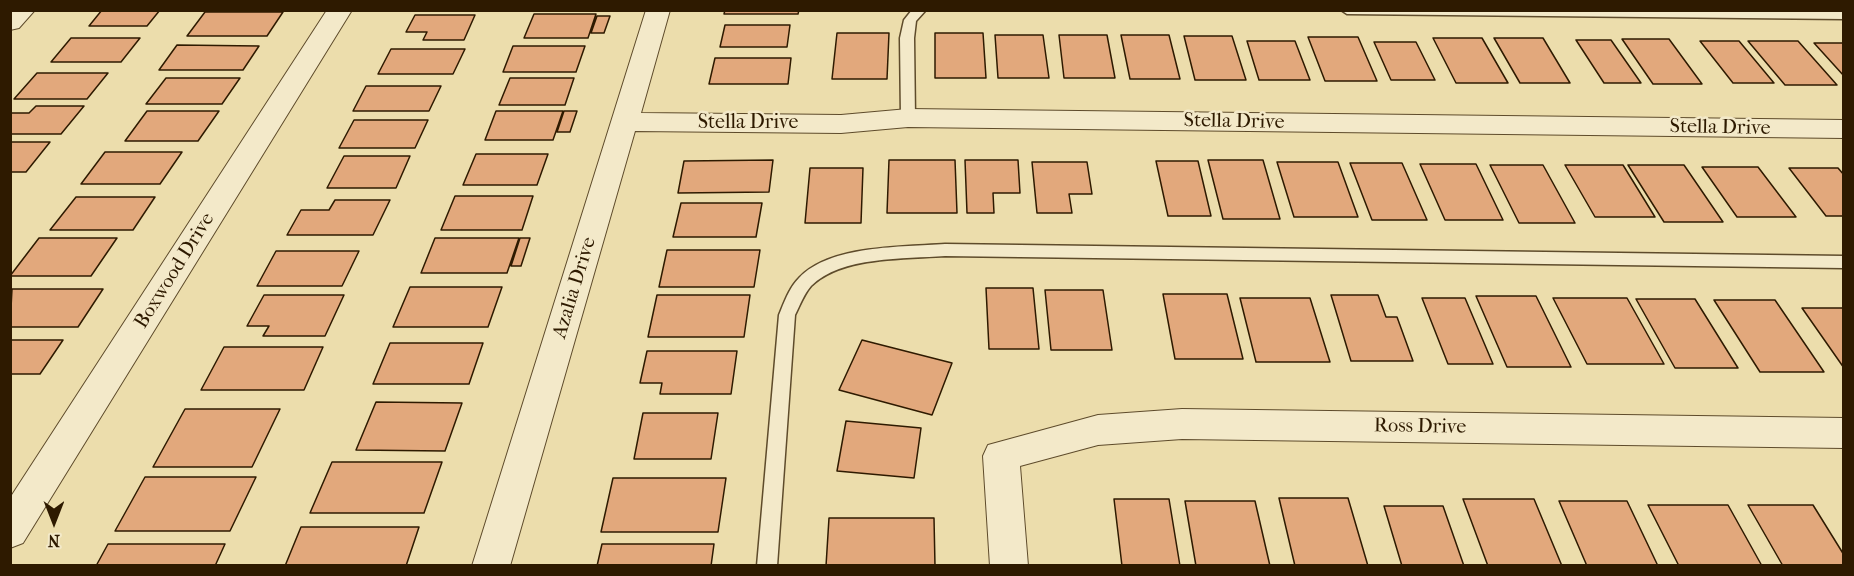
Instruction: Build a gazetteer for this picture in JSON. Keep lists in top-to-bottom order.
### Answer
{
  "streets": {
    "street": [
      "Stella Drive",
      "Boxwood Drive",
      "Azalia Drive",
      "Ross Drive"
    ]
  },
  "crossings": [
    ["Stella Drive", "Azalia Drive"]
  ],
  "north": "bottom"
}
